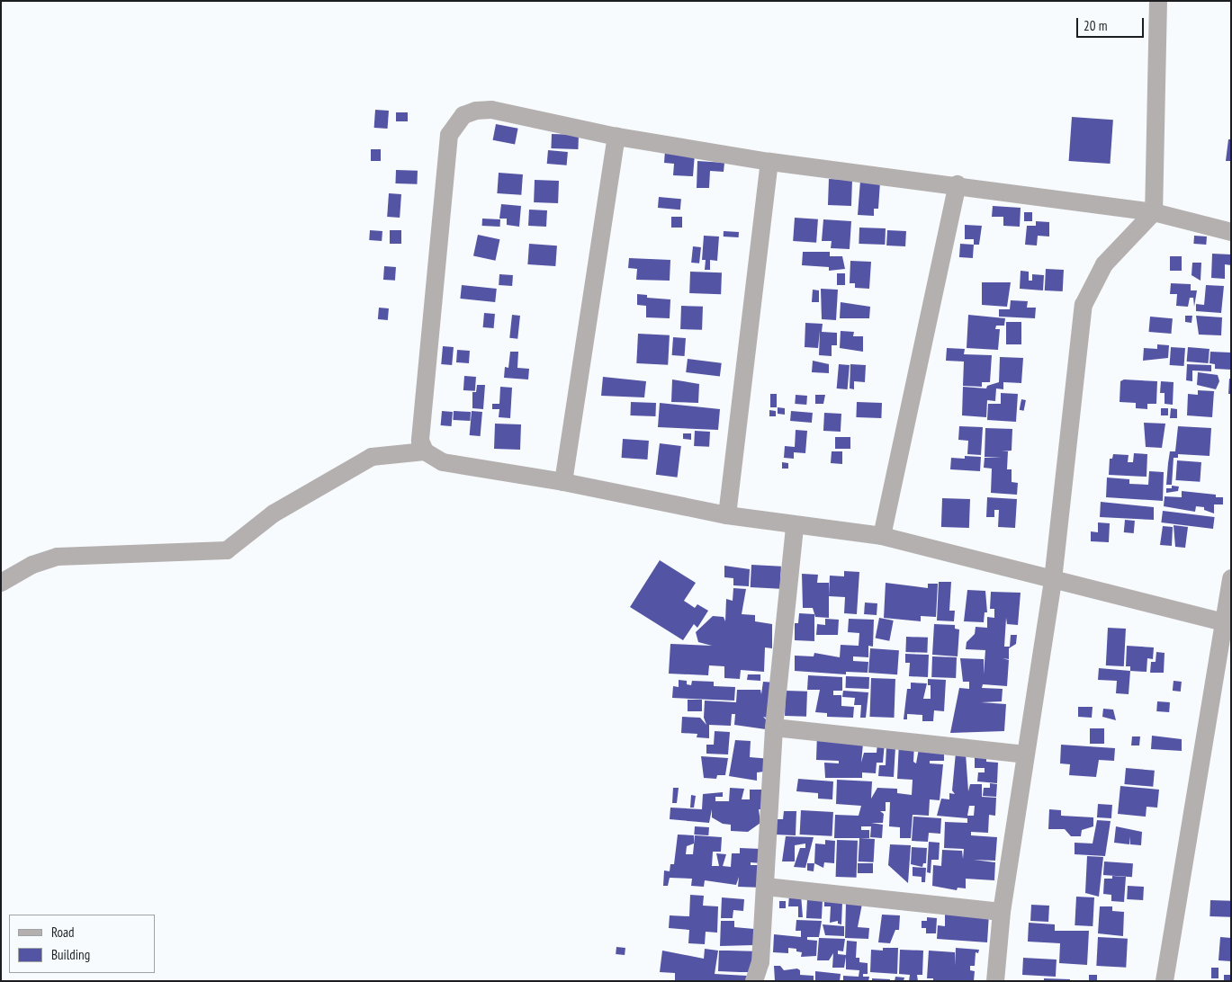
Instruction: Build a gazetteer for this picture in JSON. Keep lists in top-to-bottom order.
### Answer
{
  "legend": ["Road", "Building"],
  "scale_bar": "20 m"
}
